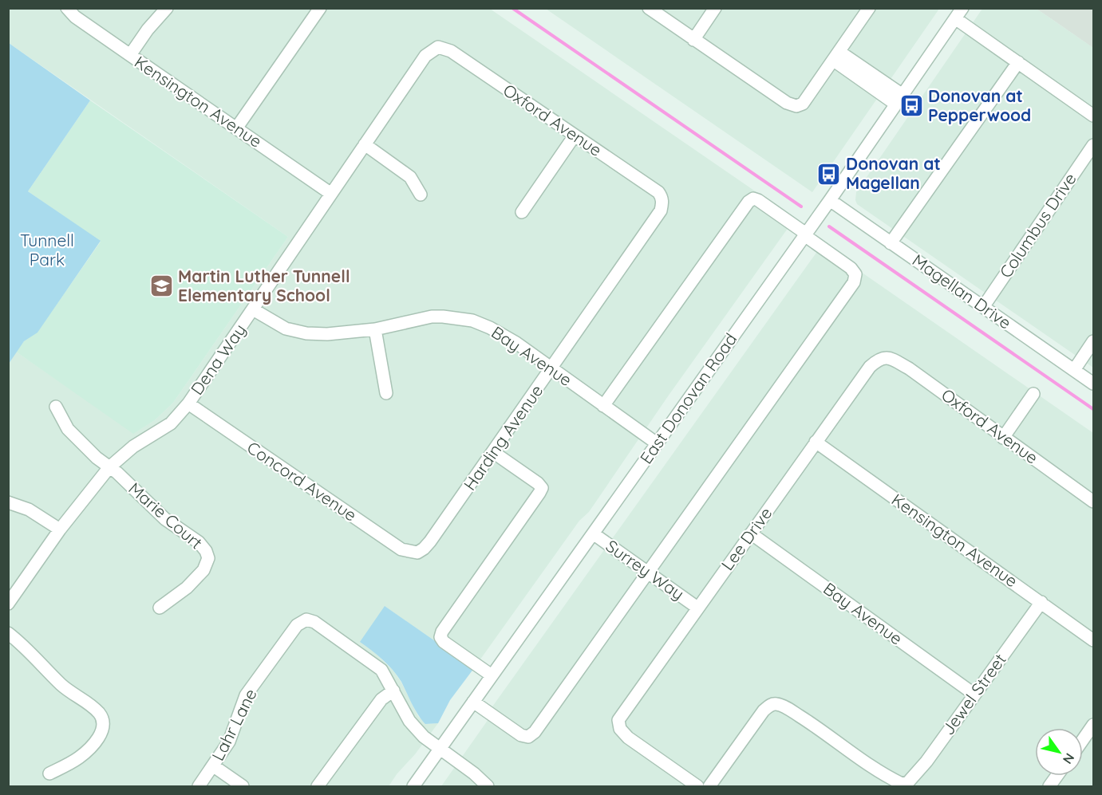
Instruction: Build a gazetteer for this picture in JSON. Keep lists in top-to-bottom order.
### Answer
{
  "streets": {
    "street": [
      "Kensington Avenue",
      "Oxford Avenue",
      "Columbus Drive",
      "Magellan Drive",
      "Bay Avenue",
      "Dena Way",
      "East Donovan Road",
      "Harding Avenue",
      "Concord Avenue",
      "Marie Court",
      "Lee Drive",
      "Surrey Way",
      "Jewel Street",
      "Lahr Lane"
    ]
  },
  "crossings": [
    ["Kensington Avenue", "Dena Way"],
    ["Kensington Avenue", "Lee Drive"],
    ["Kensington Avenue", "Jewel Street"],
    ["Oxford Avenue", "Dena Way"],
    ["Oxford Avenue", "Harding Avenue"],
    ["Oxford Avenue", "Lee Drive"],
    ["Columbus Drive", "Magellan Drive"],
    ["Magellan Drive", "East Donovan Road"],
    ["Bay Avenue", "Dena Way"],
    ["Bay Avenue", "East Donovan Road"],
    ["Bay Avenue", "Harding Avenue"],
    ["Bay Avenue", "Lee Drive"],
    ["Bay Avenue", "Jewel Street"],
    ["Dena Way", "Concord Avenue"],
    ["Dena Way", "Marie Court"],
    ["East Donovan Road", "Surrey Way"],
    ["Harding Avenue", "Concord Avenue"],
    ["Lee Drive", "Surrey Way"]
  ],
  "parks": ["Tunnell Park"],
  "places": {
    "bus stop": ["Donovan at Pepperwood", "Donovan at Magellan"],
    "school or university": ["Martin Luther Tunnell Elementary School"]
  },
  "north": "bottom right"
}
